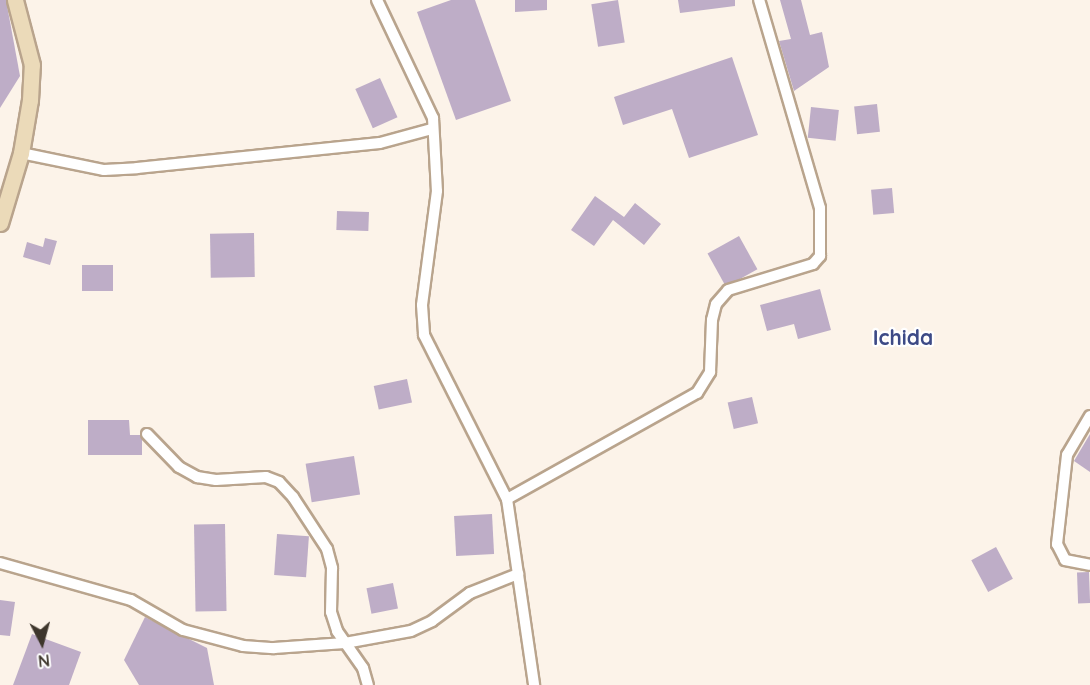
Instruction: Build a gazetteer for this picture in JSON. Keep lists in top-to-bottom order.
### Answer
{
  "districts": ["Ichida"],
  "north": "bottom"
}
